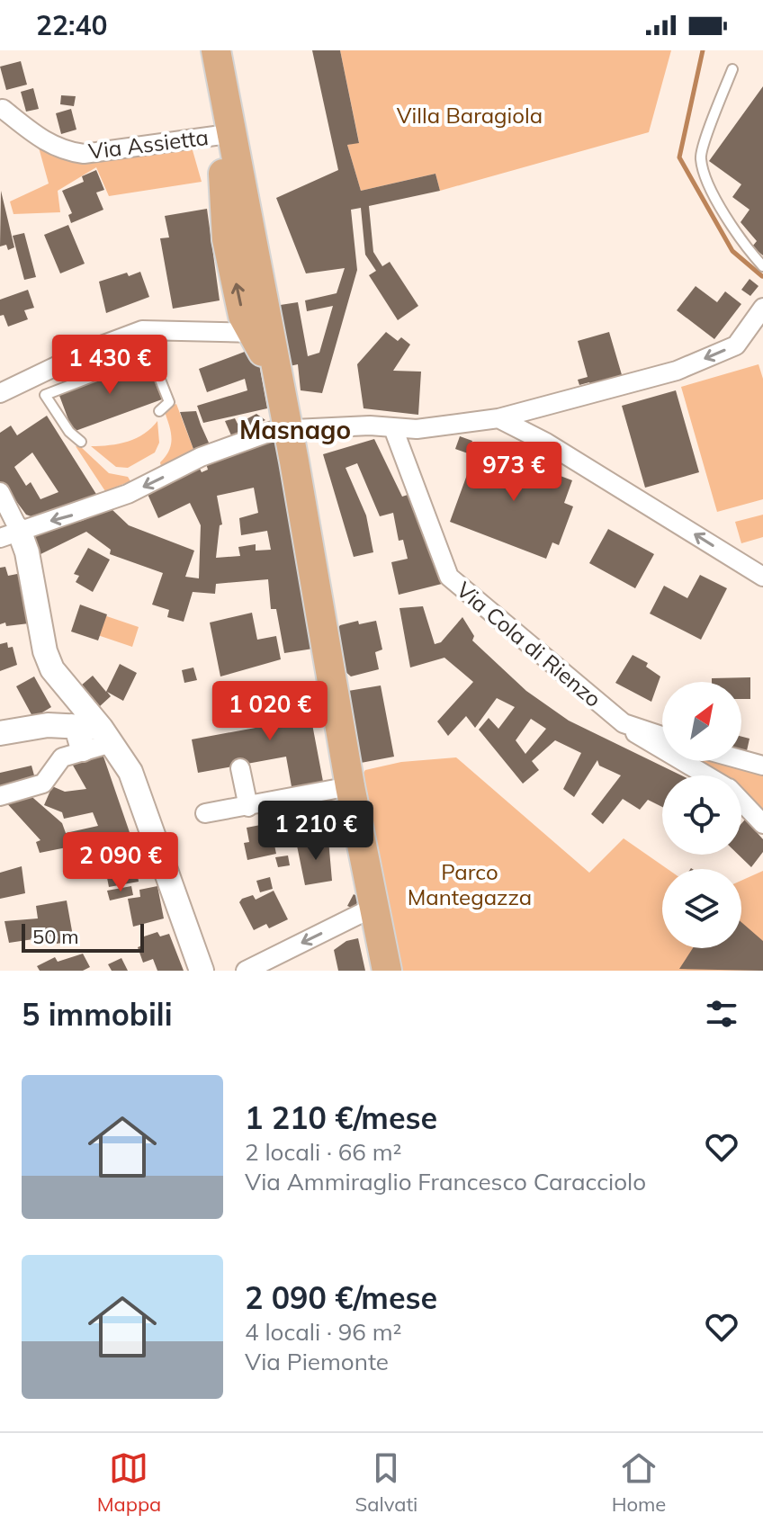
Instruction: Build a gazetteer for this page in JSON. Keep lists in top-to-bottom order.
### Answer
{
  "streets": {
    "street": ["Via Assietta", "Via Cola di Rienzo"]
  },
  "districts": ["Masnago"],
  "parks": ["Villa Baragiola", "Parco Mantegazza"],
  "scale_bar": "50 m",
  "north": "top right",
  "page": {
    "status": "22:40",
    "price": [
      "1 430 €",
      "973 €",
      "1 020 €",
      "1 210 €",
      "2 090 €"
    ],
    "scale": "50 m",
    "heading": "5 immobili",
    "list": [
      {
        "name": "1 210 €/mese",
        "note": "2 locali · 66 m² · Via Ammiraglio Francesco Caracciolo"
      },
      {
        "name": "2 090 €/mese",
        "note": "4 locali · 96 m² · Via Piemonte"
      }
    ],
    "tabs": ["Mappa", "Salvati", "Home"]
  }
}
